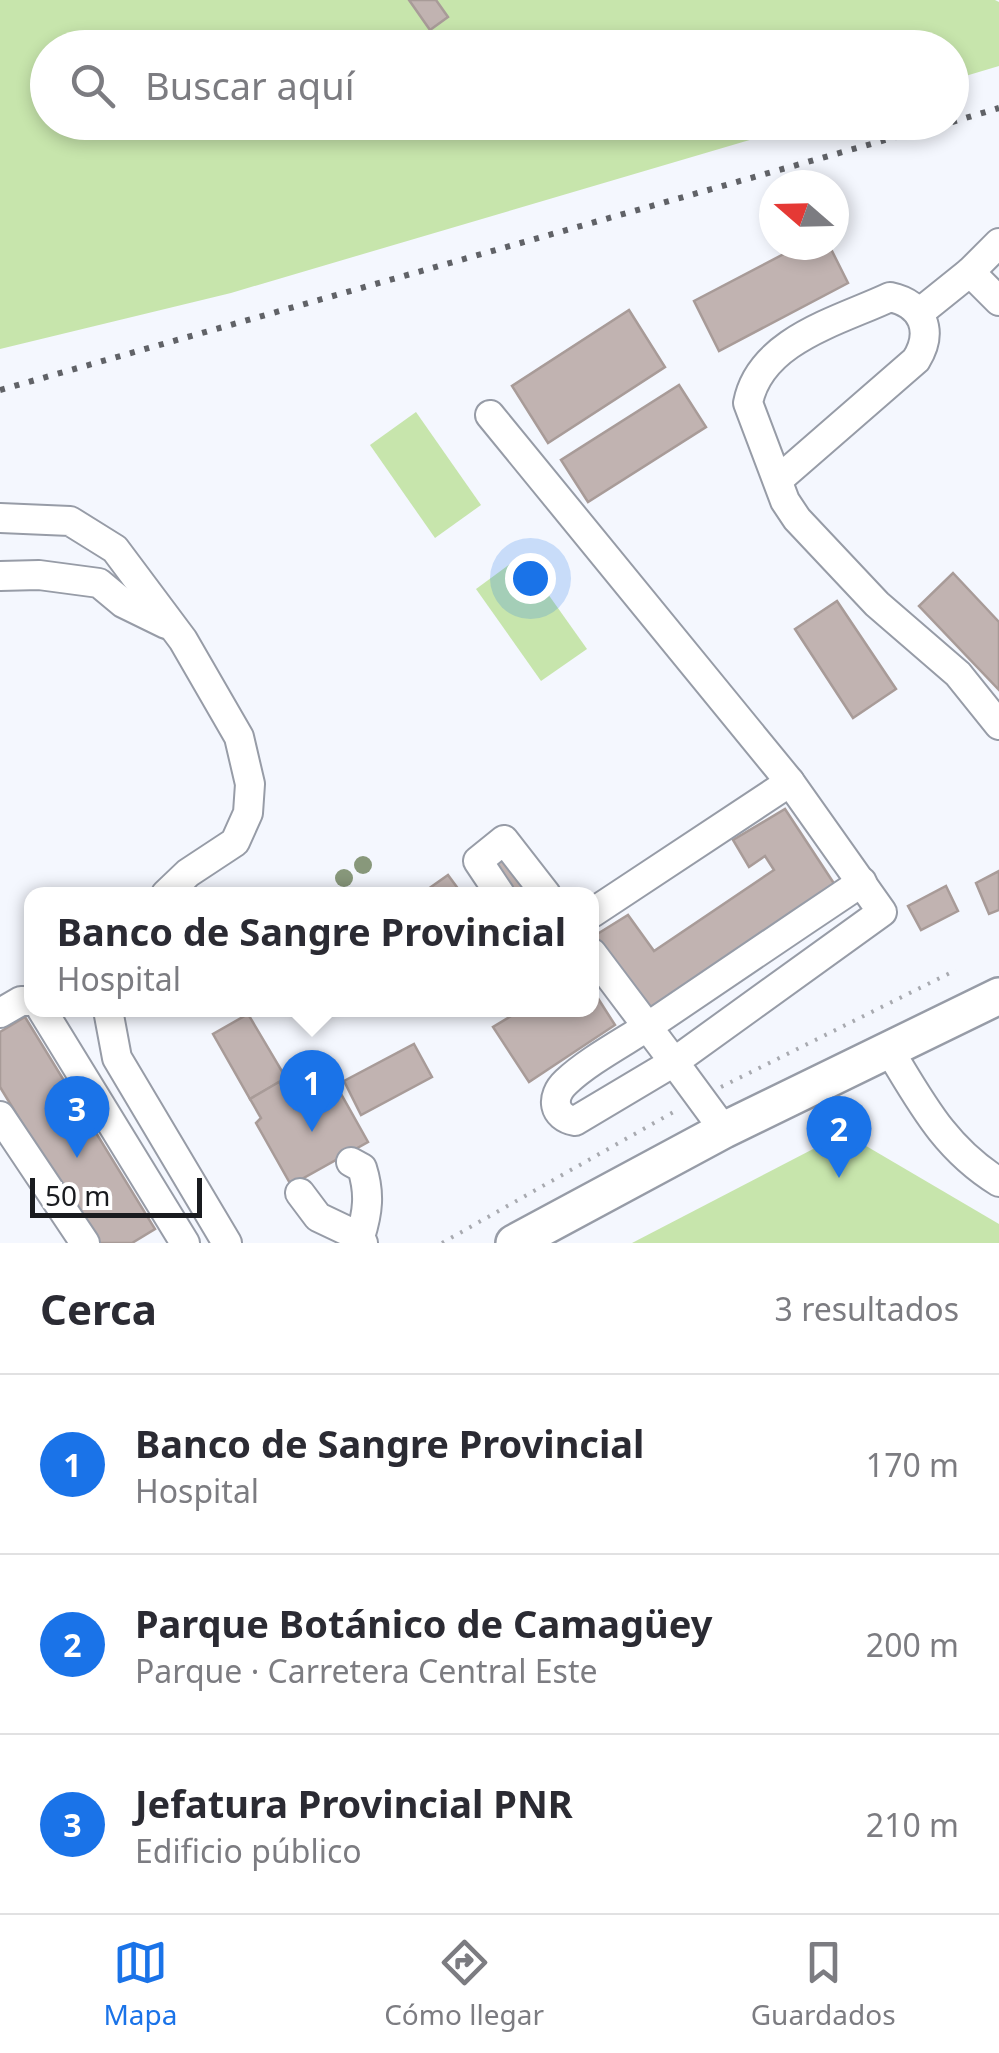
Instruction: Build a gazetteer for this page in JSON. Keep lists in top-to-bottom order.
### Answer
{
  "scale_bar": "50 m",
  "north": "left",
  "page": {
    "search": "Buscar aquí",
    "popup": ["Banco de Sangre Provincial", "Hospital"],
    "pins": ["1", "3", "2"],
    "scale": "50 m",
    "heading": ["Cerca", "3 resultados"],
    "list": [
      {
        "mark": "1",
        "name": "Banco de Sangre Provincial",
        "note": "Hospital",
        "value": "170 m"
      },
      {
        "mark": "2",
        "name": "Parque Botánico de Camagüey",
        "note": "Parque · Carretera Central Este",
        "value": "200 m"
      },
      {
        "mark": "3",
        "name": "Jefatura Provincial PNR",
        "note": "Edificio público",
        "value": "210 m"
      }
    ],
    "nav": ["Mapa", "Cómo llegar", "Guardados"]
  }
}
